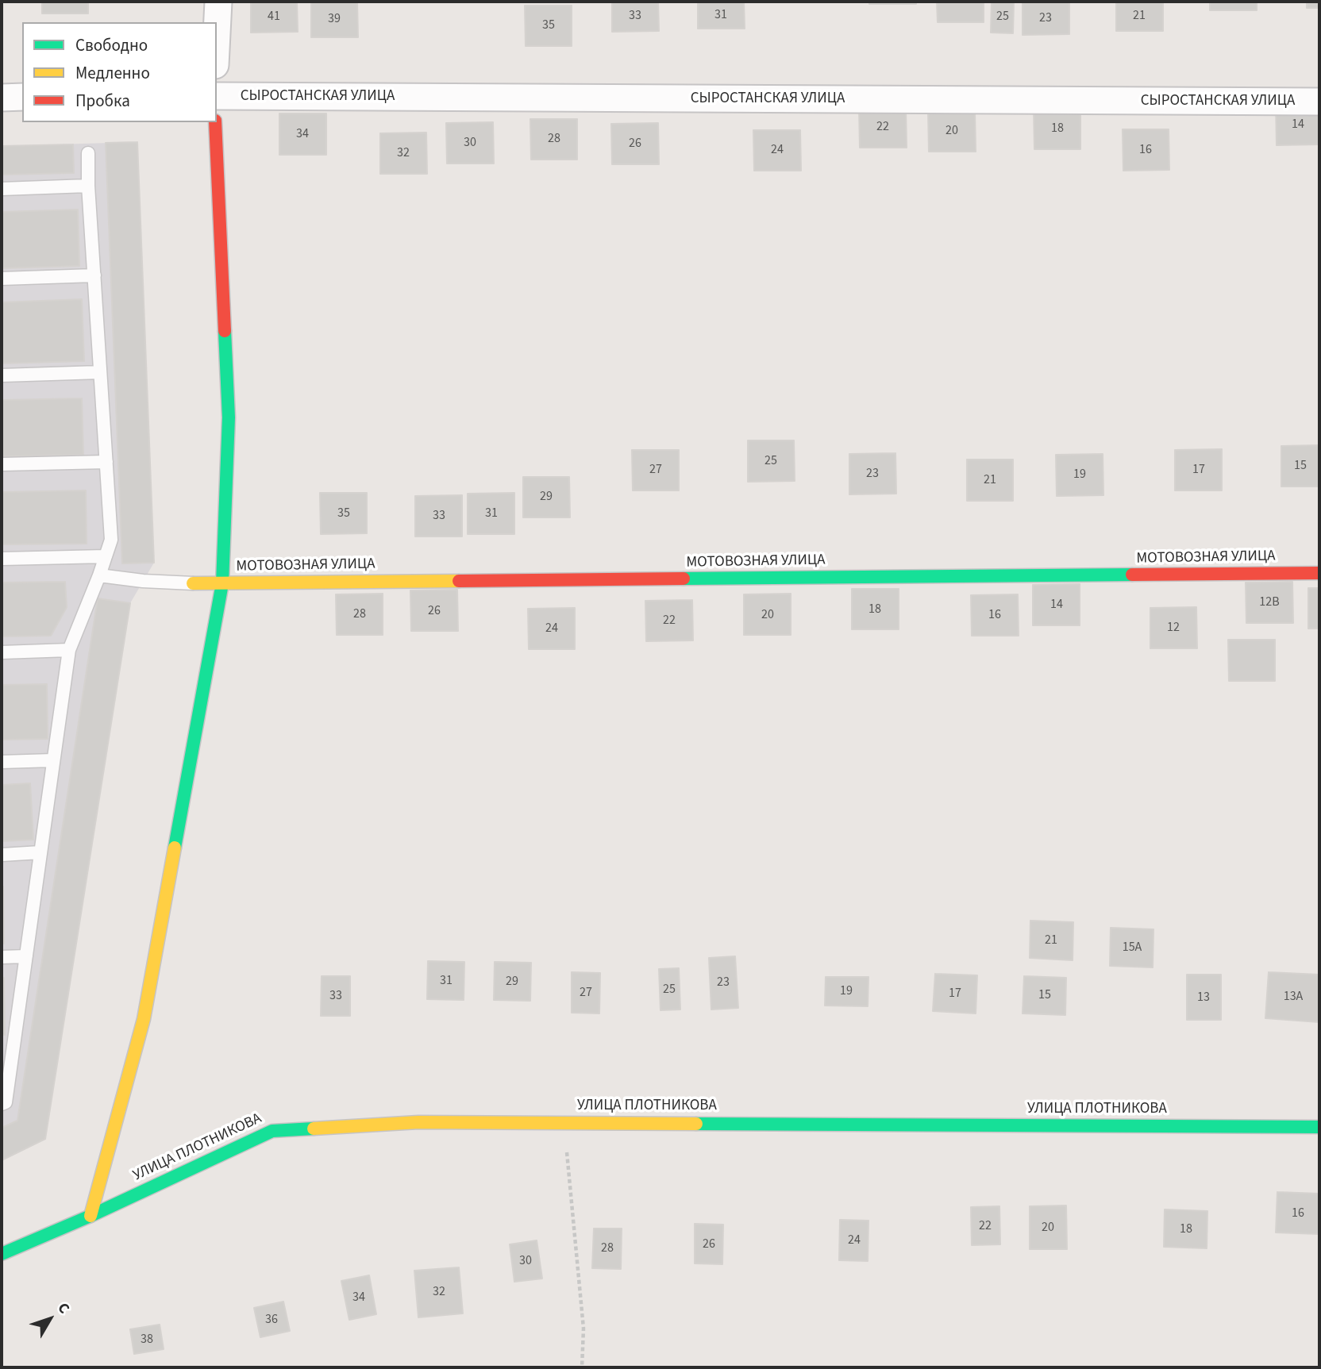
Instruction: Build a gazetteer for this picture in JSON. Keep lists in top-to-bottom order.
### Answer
{
  "streets": {
    "street": ["СЫРОСТАНСКАЯ УЛИЦА", "МОТОВОЗНАЯ УЛИЦА", "УЛИЦА ПЛОТНИКОВА"]
  },
  "house_numbers": [
    "31",
    "33",
    "21",
    "41",
    "25",
    "23",
    "39",
    "35",
    "14",
    "22",
    "18",
    "20",
    "34",
    "28",
    "30",
    "26",
    "24",
    "16",
    "32",
    "25",
    "15",
    "27",
    "17",
    "23",
    "19",
    "21",
    "29",
    "35",
    "31",
    "33",
    "12В",
    "14",
    "18",
    "26",
    "28",
    "20",
    "16",
    "22",
    "12",
    "24",
    "21",
    "15А",
    "31",
    "29",
    "23",
    "25",
    "19",
    "27",
    "17",
    "15",
    "33",
    "13А",
    "13",
    "16",
    "22",
    "20",
    "18",
    "24",
    "26",
    "28",
    "30",
    "32",
    "34",
    "36",
    "38"
  ],
  "legend": ["Свободно", "Медленно", "Пробка"],
  "north": "top right"
}
